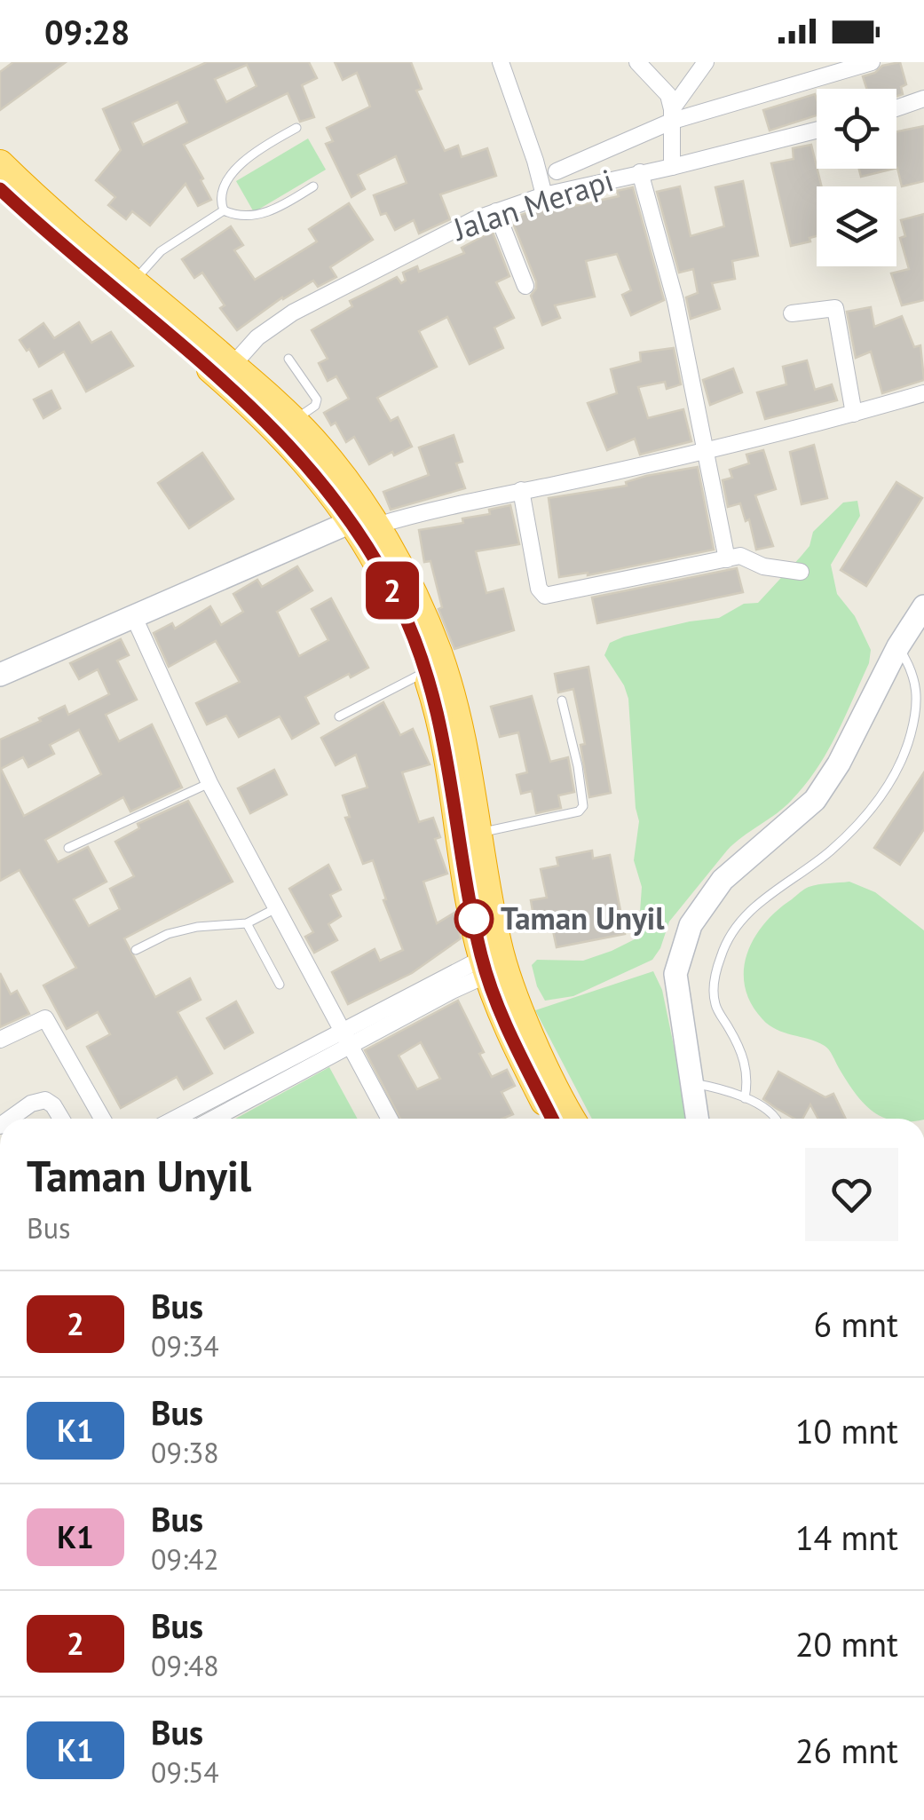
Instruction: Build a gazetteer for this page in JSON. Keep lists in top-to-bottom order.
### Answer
{
  "streets": {
    "street": ["Jalan Merapi"]
  },
  "places": ["Taman Unyil"],
  "lines": ["bus line 2"],
  "page": {
    "status": "09:28",
    "on_map": "2",
    "heading": ["Taman Unyil", "Bus"],
    "list": [
      {
        "mark": "2",
        "name": "Bus",
        "note": "09:34",
        "value": "6 mnt"
      },
      {
        "mark": "K1",
        "name": "Bus",
        "note": "09:38",
        "value": "10 mnt"
      },
      {
        "mark": "K1",
        "name": "Bus",
        "note": "09:42",
        "value": "14 mnt"
      },
      {
        "mark": "2",
        "name": "Bus",
        "note": "09:48",
        "value": "20 mnt"
      },
      {
        "mark": "K1",
        "name": "Bus",
        "note": "09:54",
        "value": "26 mnt"
      }
    ]
  }
}
